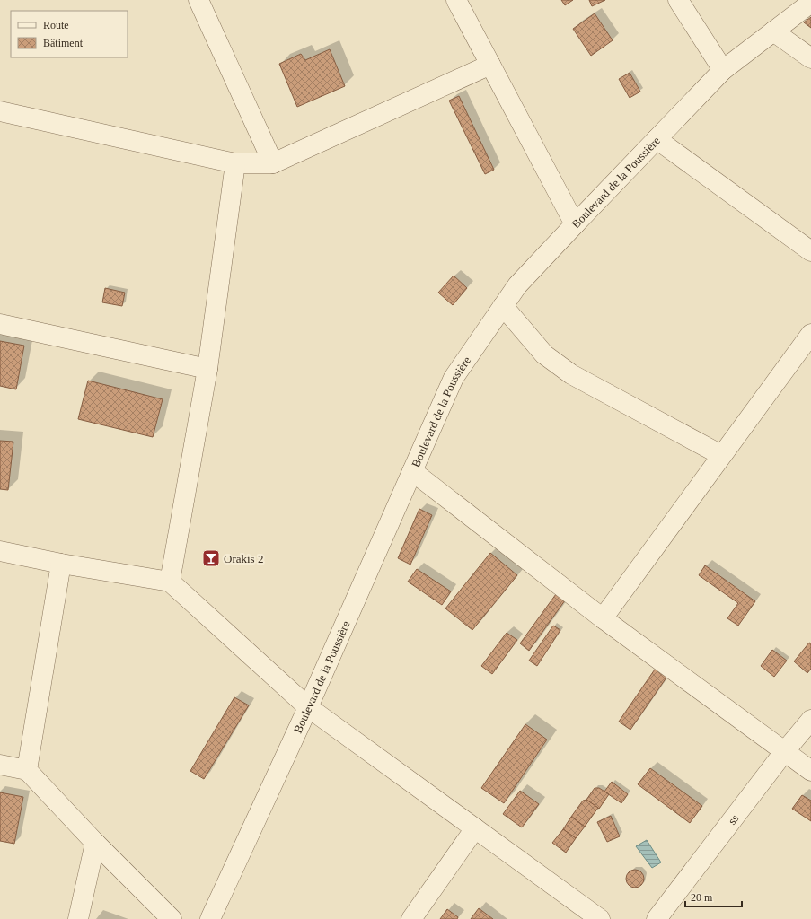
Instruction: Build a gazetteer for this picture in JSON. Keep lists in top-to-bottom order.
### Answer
{
  "streets": {
    "street": ["Boulevard de la Poussière", "ss"]
  },
  "places": {
    "bar": ["Orakis 2"]
  },
  "legend": ["Route", "Bâtiment"],
  "scale_bar": "20 m"
}
